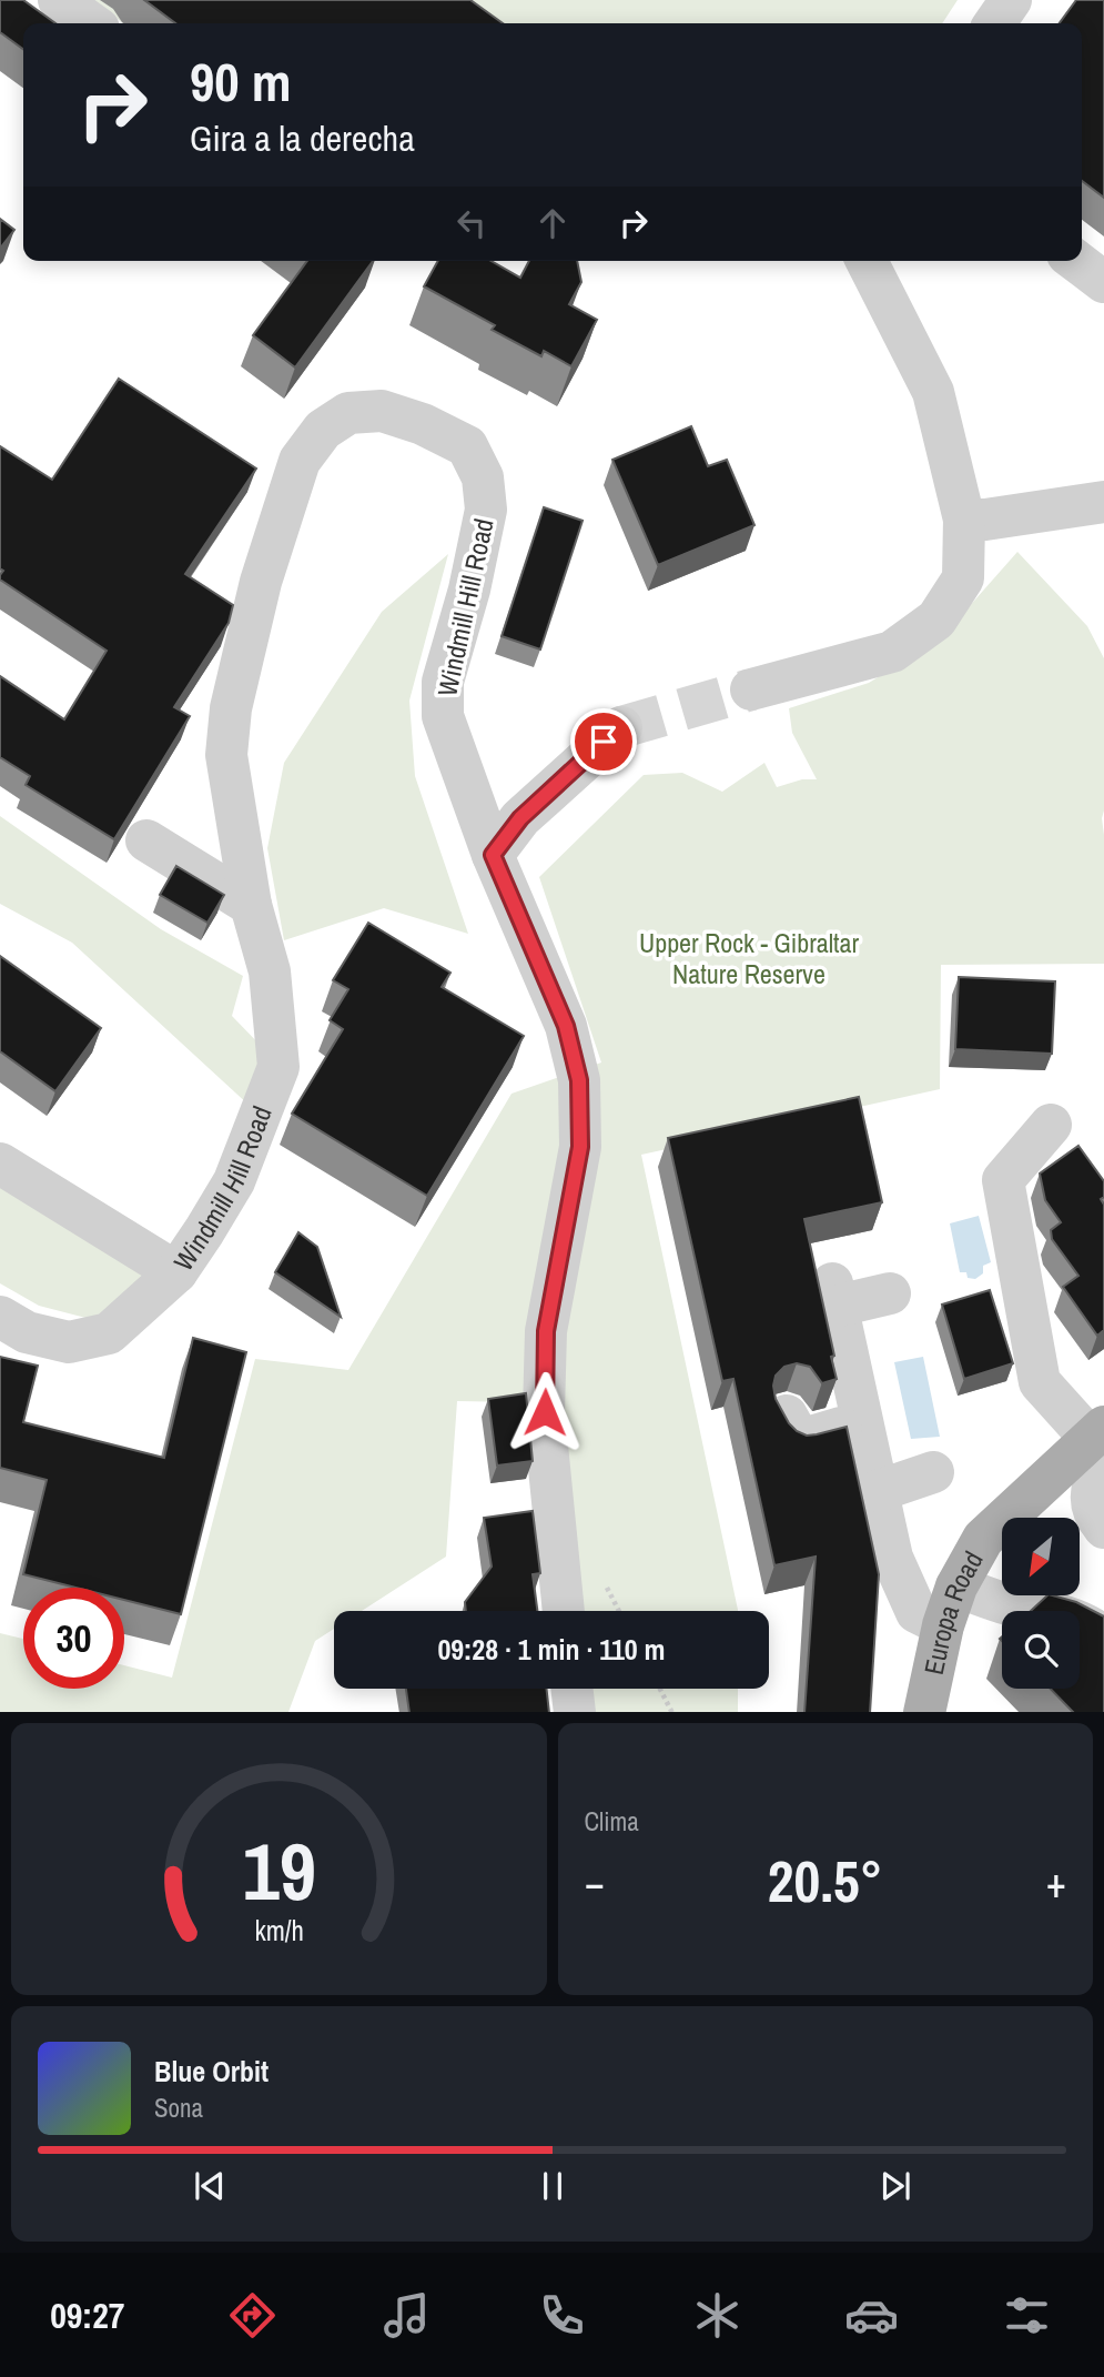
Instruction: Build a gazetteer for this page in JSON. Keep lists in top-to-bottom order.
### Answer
{
  "streets": {
    "main road": ["Europa Road"],
    "street": ["Windmill Hill Road"]
  },
  "parks": ["Upper Rock - Gibraltar Nature Reserve"],
  "north": "bottom left",
  "page": {
    "turn": ["90 m", "Gira a la derecha"],
    "limit": "30",
    "trip": "09:28 · 1 min · 110 m",
    "tile": "Clima",
    "heat": ["−", "20.5°", "+"],
    "song": ["Blue Orbit", "Sona"],
    "tabs": "09:27",
    "gauge": ["19", "km/h"]
  }
}
